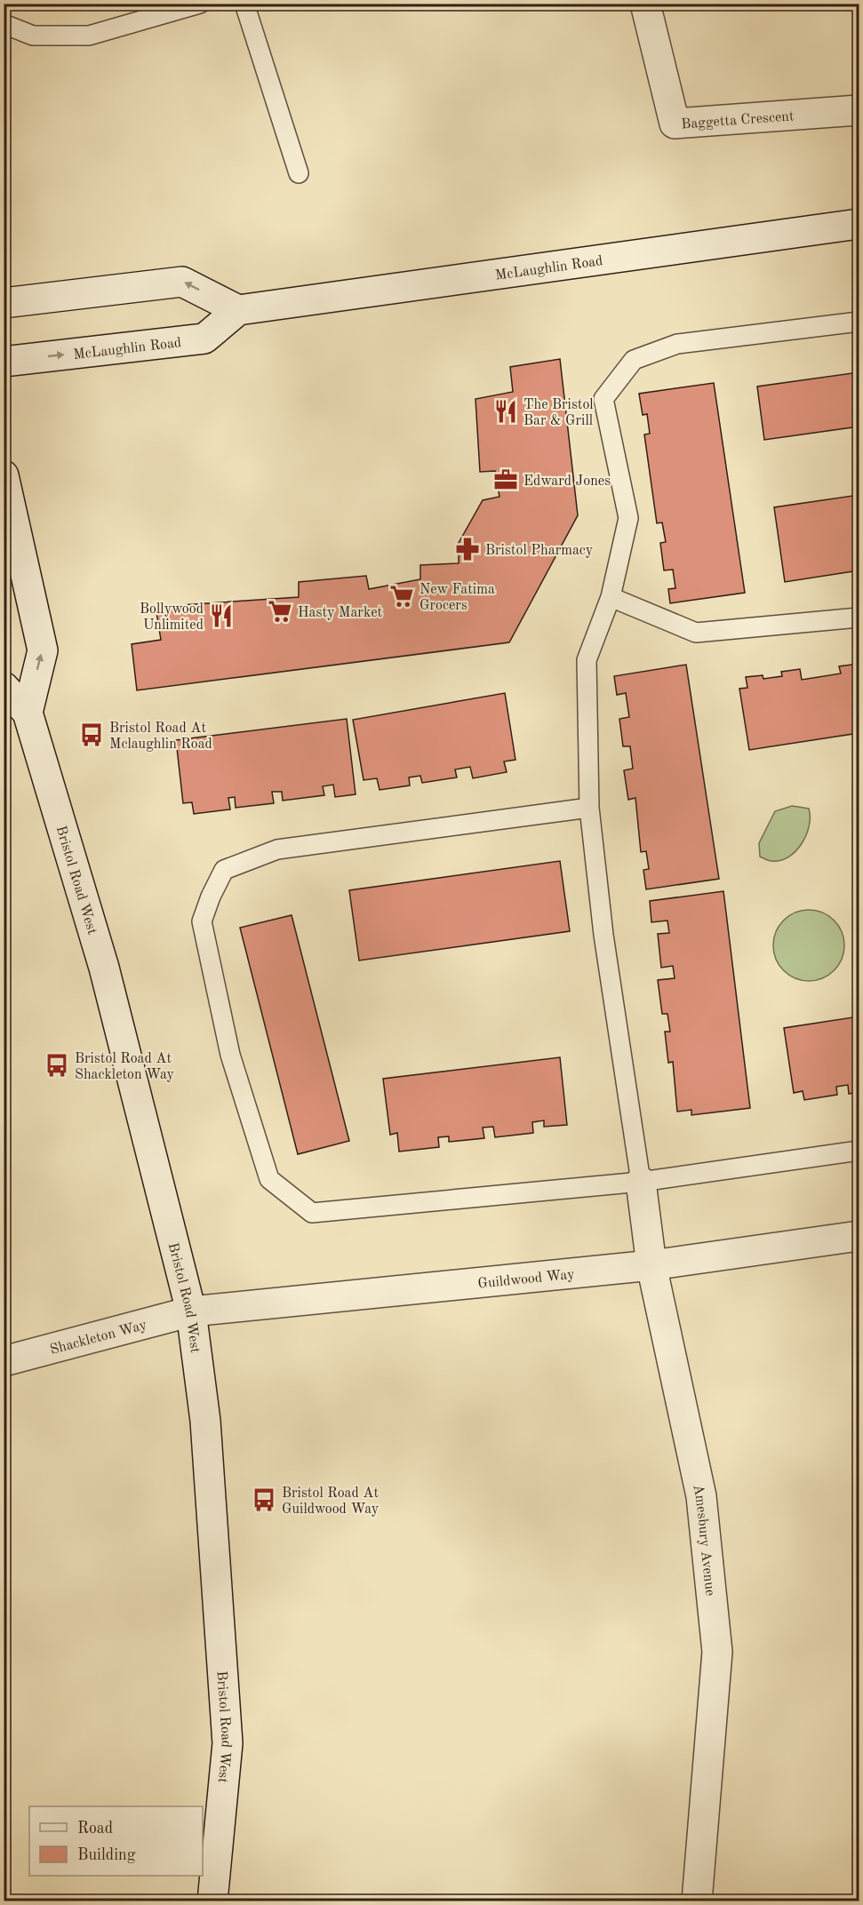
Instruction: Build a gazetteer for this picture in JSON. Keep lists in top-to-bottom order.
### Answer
{
  "streets": {
    "street": [
      "Baggetta Crescent",
      "McLaughlin Road",
      "Bristol Road West",
      "Guildwood Way",
      "Shackleton Way",
      "Amesbury Avenue"
    ]
  },
  "crossings": [
    ["Bristol Road West", "Guildwood Way"],
    ["Bristol Road West", "Shackleton Way"],
    ["Guildwood Way", "Shackleton Way"],
    ["Guildwood Way", "Amesbury Avenue"]
  ],
  "places": {
    "restaurant": ["The Bristol Bar & Grill", "Bollywood Unlimited"],
    "office": ["Edward Jones"],
    "pharmacy": ["Bristol Pharmacy"],
    "supermarket": ["New Fatima Grocers", "Hasty Market"],
    "bus stop": ["Bristol Road At Mclaughlin Road", "Bristol Road At Shackleton Way", "Bristol Road At Guildwood Way"]
  },
  "legend": ["Road", "Building"]
}
